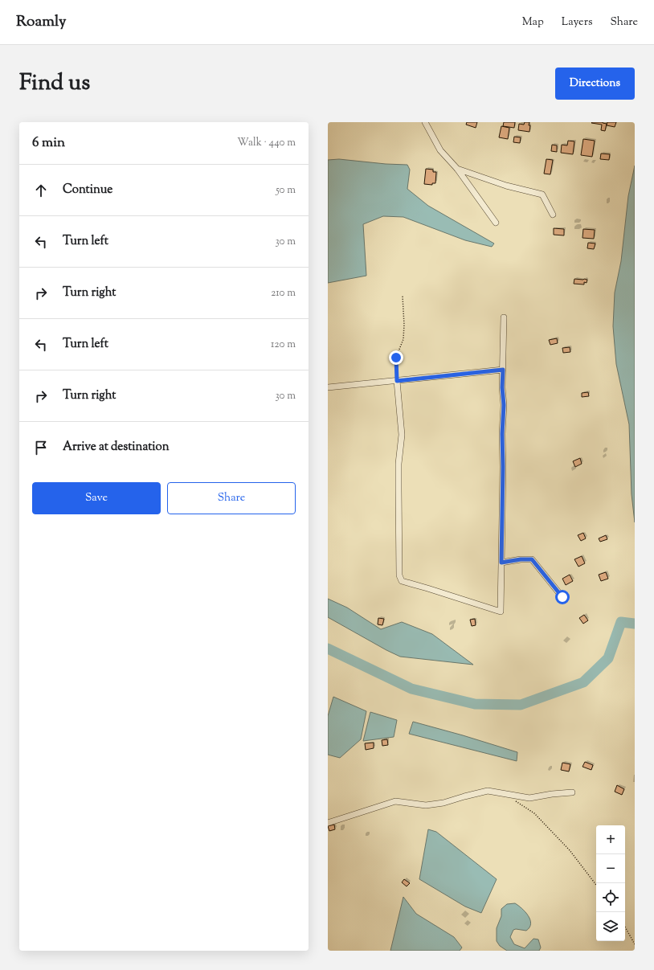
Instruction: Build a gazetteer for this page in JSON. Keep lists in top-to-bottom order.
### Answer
{
  "page": {
    "header": "Roamly",
    "nav": ["Map", "Layers", "Share"],
    "title": "Find us",
    "buttons": [
      "Directions",
      ["Save", "Share"]
    ],
    "heading": ["6 min", "Walk · 440 m"],
    "list": [
      ["Continue", "50 m"],
      ["Turn left", "30 m"],
      ["Turn right", "210 m"],
      ["Turn left", "120 m"],
      ["Turn right", "30 m"],
      "Arrive at destination"
    ],
    "map_buttons": ["+", "−"]
  }
}
